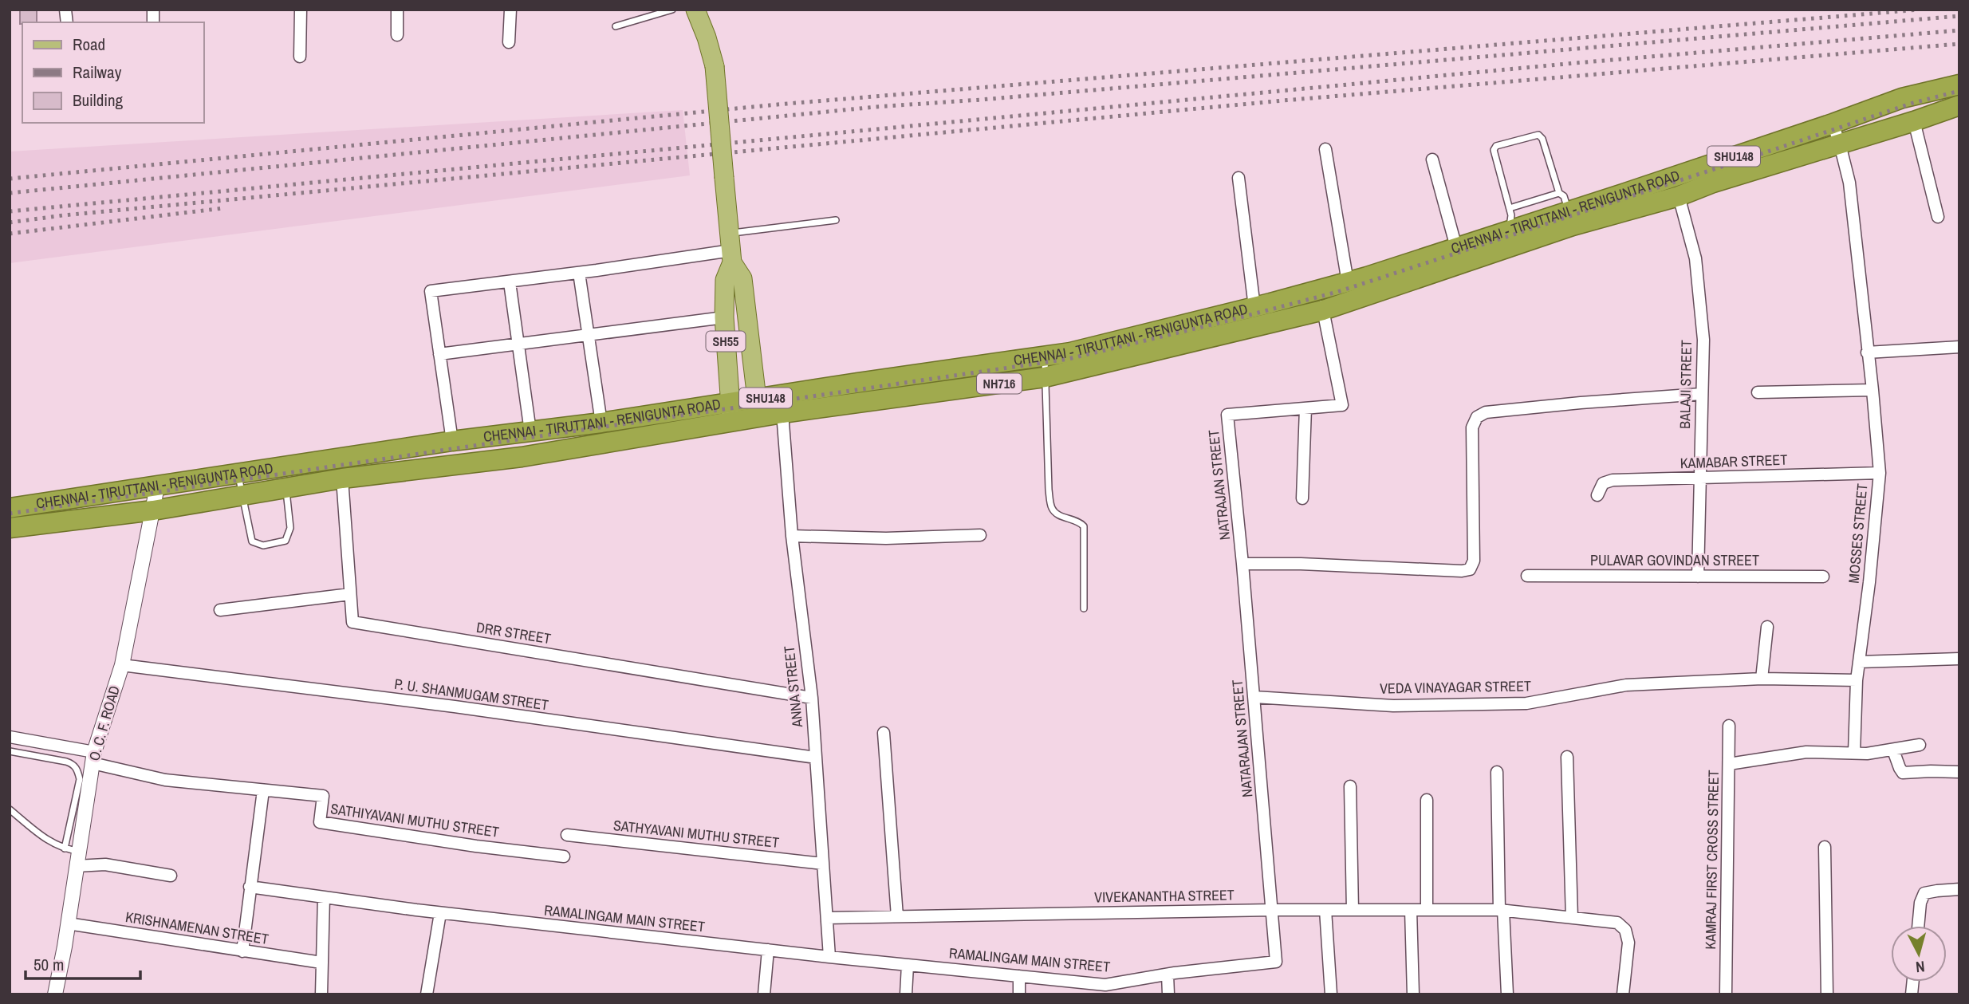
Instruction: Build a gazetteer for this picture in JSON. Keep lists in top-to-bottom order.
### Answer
{
  "streets": {
    "highway": ["SHU148", "CHENNAI - TIRUTTANI - RENIGUNTA ROAD", "NH716"],
    "main road": ["SH55"],
    "street": [
      "BALAJI STREET",
      "KAMABAR STREET",
      "NATRAJAN STREET",
      "MOSSES STREET",
      "PULAVAR GOVINDAN STREET",
      "DRR STREET",
      "ANNA STREET",
      "VEDA VINAYAGAR STREET",
      "P. U. SHANMUGAM STREET",
      "O. C. F. ROAD",
      "NATARAJAN STREET",
      "SATHIYAVANI MUTHU STREET",
      "SATHYAVANI MUTHU STREET",
      "KAMRAJ FIRST CROSS STREET",
      "VIVEKANANTHA STREET",
      "RAMALINGAM MAIN STREET",
      "KRISHNAMENAN STREET"
    ]
  },
  "crossings": [
    ["CHENNAI - TIRUTTANI - RENIGUNTA ROAD", "SH55"],
    ["CHENNAI - TIRUTTANI - RENIGUNTA ROAD", "BALAJI STREET"],
    ["CHENNAI - TIRUTTANI - RENIGUNTA ROAD", "NATRAJAN STREET"],
    ["CHENNAI - TIRUTTANI - RENIGUNTA ROAD", "MOSSES STREET"],
    ["CHENNAI - TIRUTTANI - RENIGUNTA ROAD", "DRR STREET"],
    ["CHENNAI - TIRUTTANI - RENIGUNTA ROAD", "ANNA STREET"],
    ["CHENNAI - TIRUTTANI - RENIGUNTA ROAD", "O. C. F. ROAD"],
    ["BALAJI STREET", "KAMABAR STREET"],
    ["BALAJI STREET", "PULAVAR GOVINDAN STREET"],
    ["KAMABAR STREET", "MOSSES STREET"],
    ["NATRAJAN STREET", "NATARAJAN STREET"],
    ["MOSSES STREET", "VEDA VINAYAGAR STREET"],
    ["DRR STREET", "ANNA STREET"],
    ["ANNA STREET", "P. U. SHANMUGAM STREET"],
    ["ANNA STREET", "SATHYAVANI MUTHU STREET"],
    ["ANNA STREET", "VIVEKANANTHA STREET"],
    ["ANNA STREET", "RAMALINGAM MAIN STREET"],
    ["VEDA VINAYAGAR STREET", "NATARAJAN STREET"],
    ["P. U. SHANMUGAM STREET", "O. C. F. ROAD"],
    ["O. C. F. ROAD", "SATHIYAVANI MUTHU STREET"],
    ["O. C. F. ROAD", "KRISHNAMENAN STREET"],
    ["NATARAJAN STREET", "VIVEKANANTHA STREET"],
    ["NATARAJAN STREET", "RAMALINGAM MAIN STREET"],
    ["VIVEKANANTHA STREET", "RAMALINGAM MAIN STREET"]
  ],
  "legend": ["Road", "Railway", "Building"],
  "scale_bar": "50 m",
  "north": "bottom"
}
